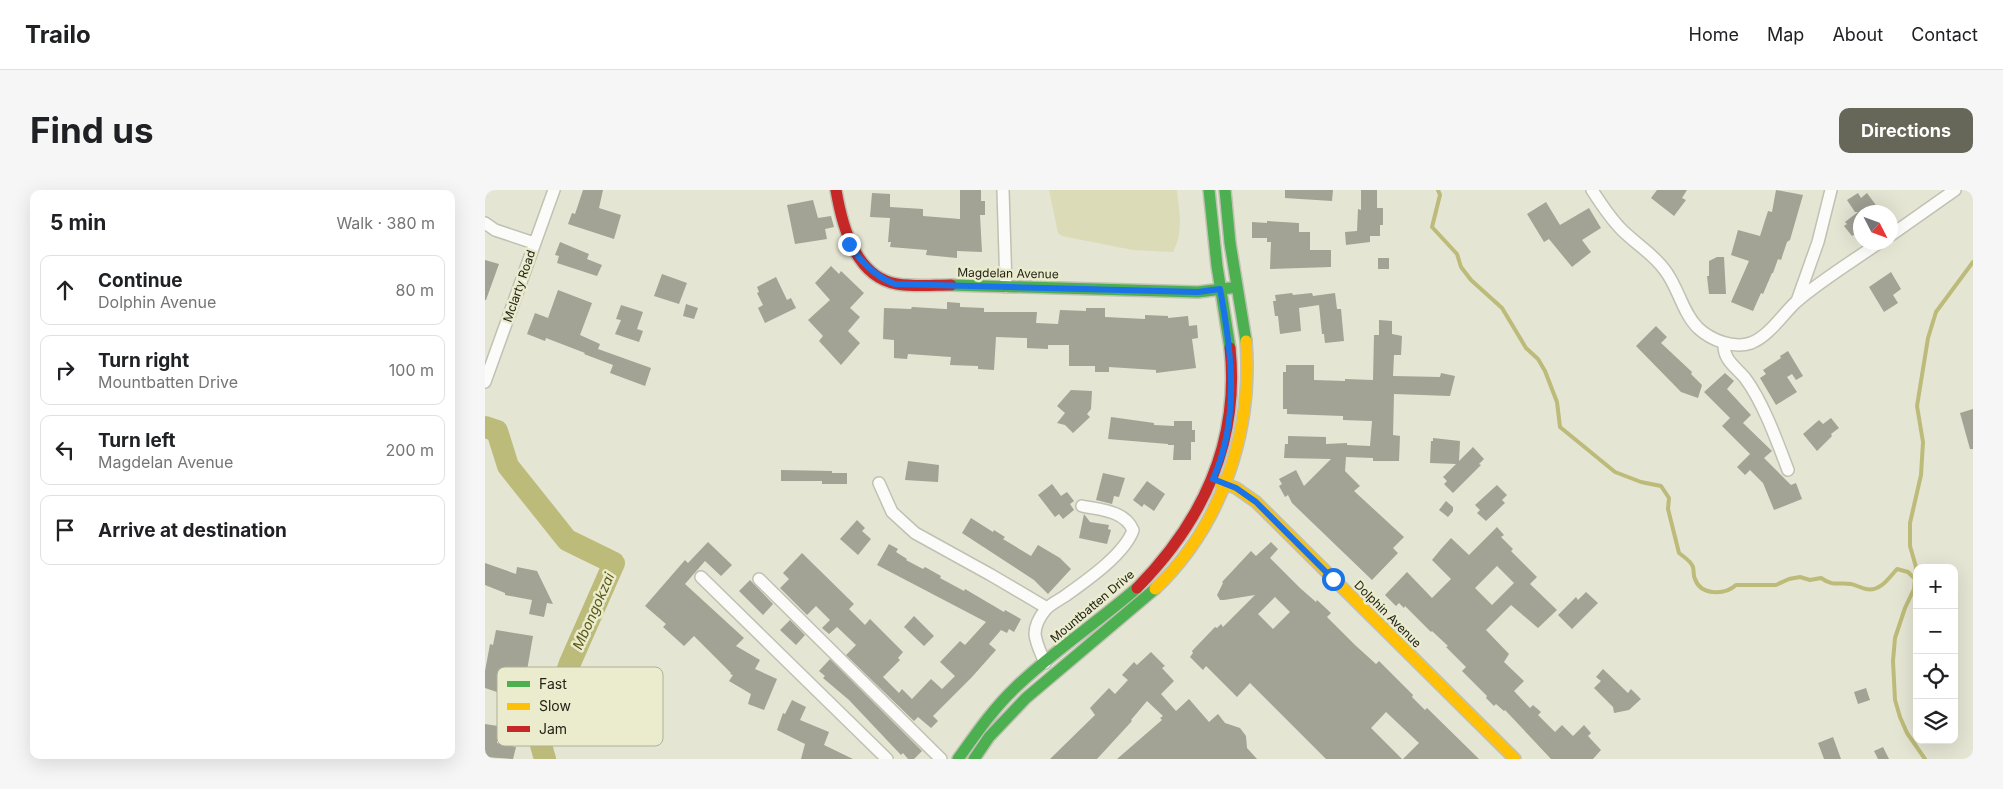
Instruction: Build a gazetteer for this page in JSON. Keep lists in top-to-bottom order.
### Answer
{
  "streets": {
    "main road": ["Magdelan Avenue", "Mountbatten Drive", "Dolphin Avenue"],
    "street": ["Mclarty Road"]
  },
  "crossings": [
    ["Magdelan Avenue", "Mountbatten Drive"],
    ["Mountbatten Drive", "Dolphin Avenue"]
  ],
  "water": ["Mbongokzai"],
  "legend": ["Fast", "Slow", "Jam"],
  "north": "bottom right",
  "page": {
    "header": "Trailo",
    "nav": [
      "Home",
      "Map",
      "About",
      "Contact"
    ],
    "buttons": "Directions",
    "title": "Find us",
    "heading": ["5 min", "Walk · 380 m"],
    "list": [
      ["Continue", "Dolphin Avenue", "80 m"],
      ["Turn right", "Mountbatten Drive", "100 m"],
      ["Turn left", "Magdelan Avenue", "200 m"],
      "Arrive at destination"
    ],
    "map_buttons": ["+", "−"]
  }
}
